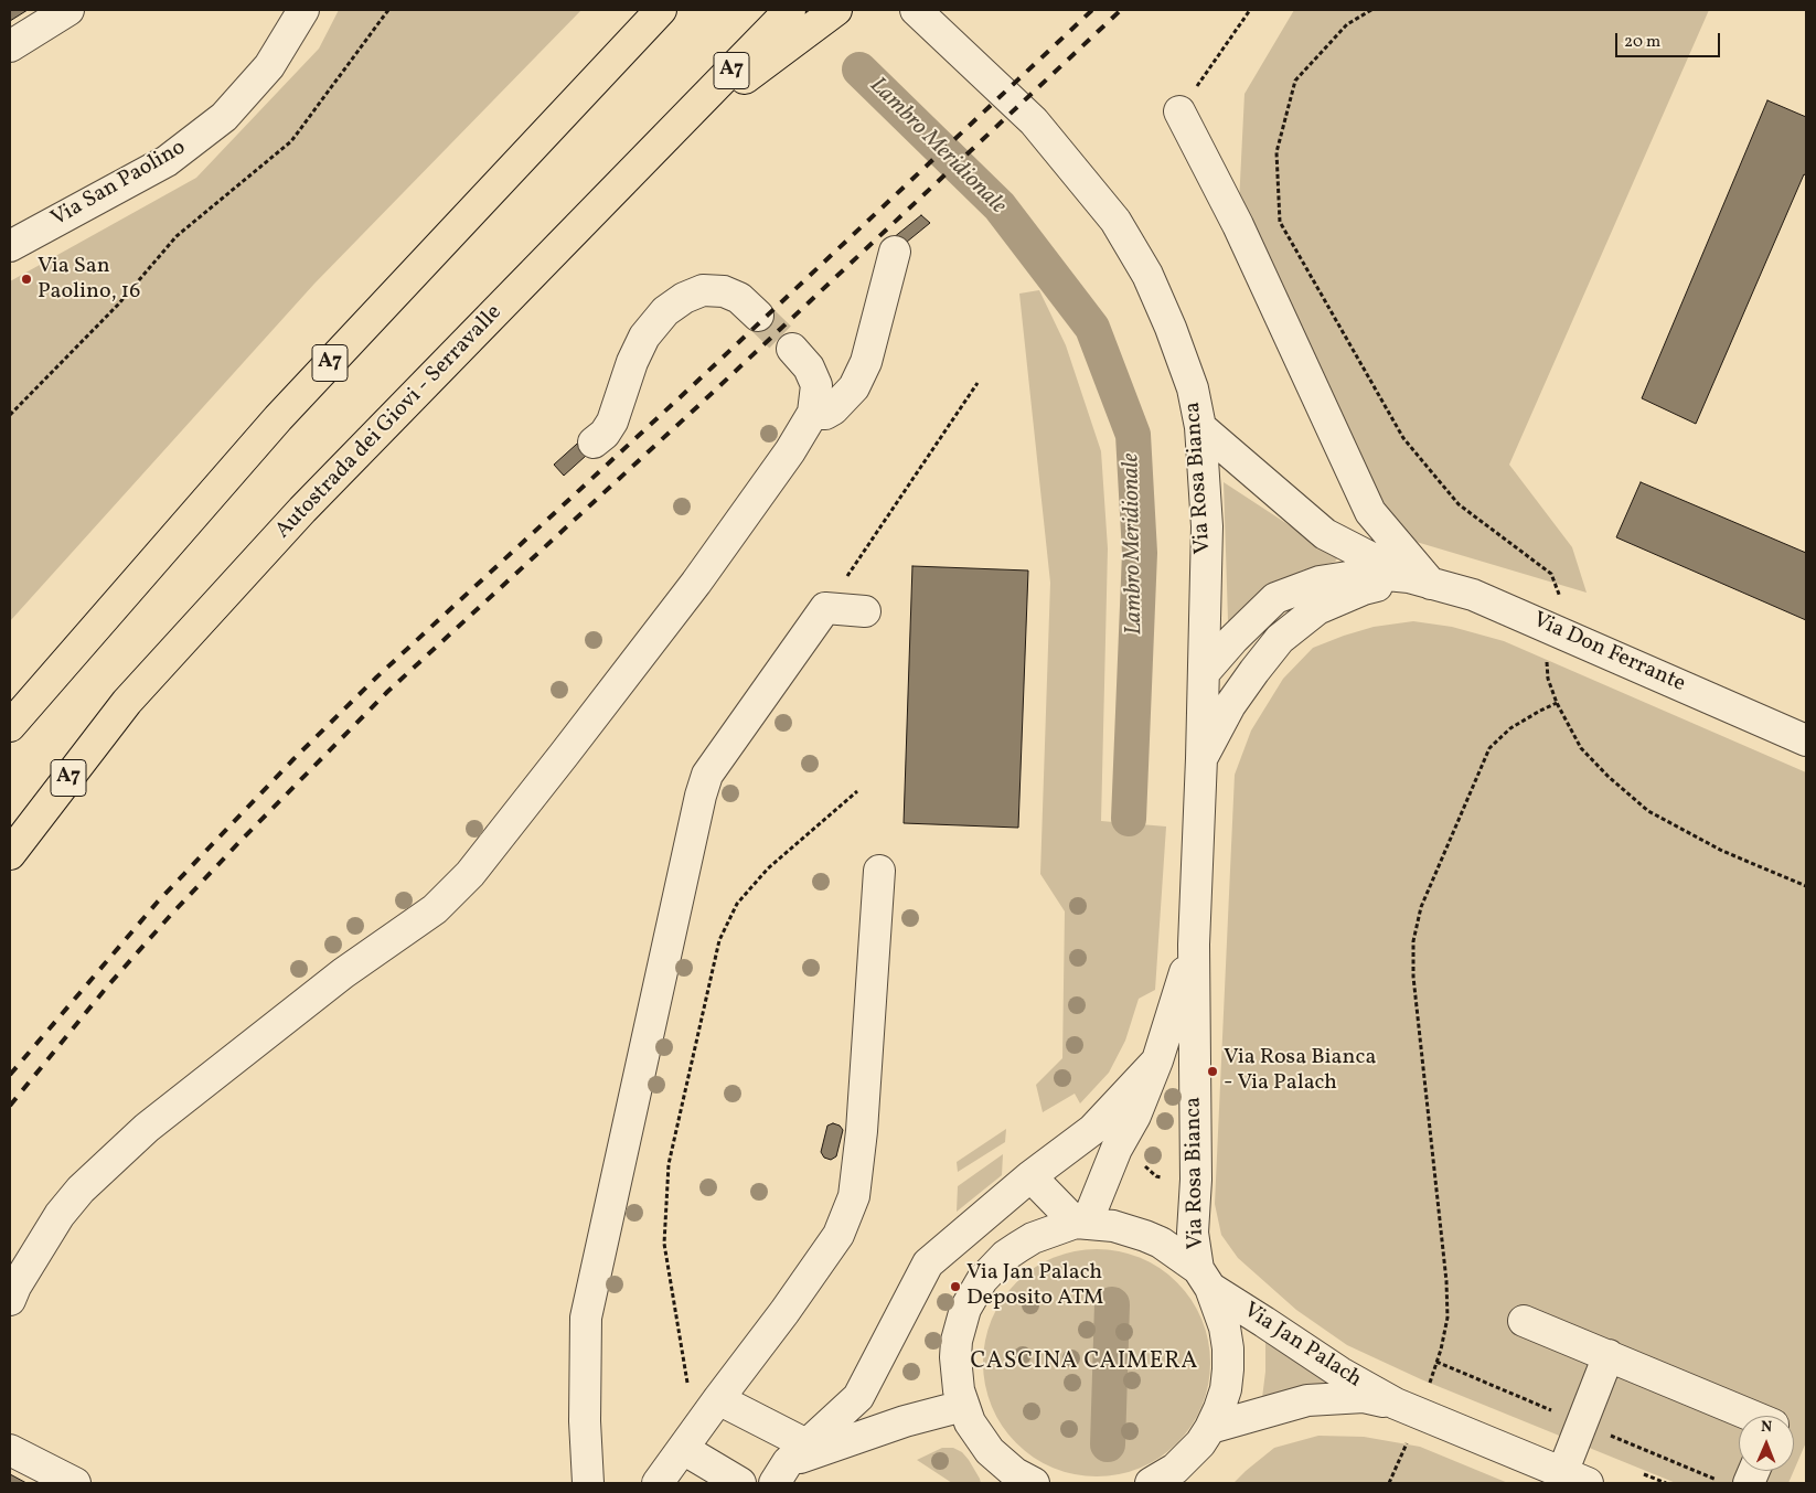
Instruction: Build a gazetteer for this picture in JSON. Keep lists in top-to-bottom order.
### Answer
{
  "streets": {
    "highway": ["A7", "Autostrada dei Giovi - Serravalle"],
    "street": [
      "Via San Paolino",
      "Via Rosa Bianca",
      "Via Don Ferrante",
      "Via Jan Palach"
    ]
  },
  "crossings": [
    ["Via Rosa Bianca", "Via Don Ferrante"],
    ["Via Rosa Bianca", "Via Jan Palach"]
  ],
  "districts": ["CASCINA CAIMERA"],
  "water": ["Lambro Meridionale"],
  "places": ["Via San Paolino, 16", "Via Rosa Bianca - Via Palach", "Via Jan Palach Deposito ATM"],
  "scale_bar": "20 m",
  "north": "top"
}
